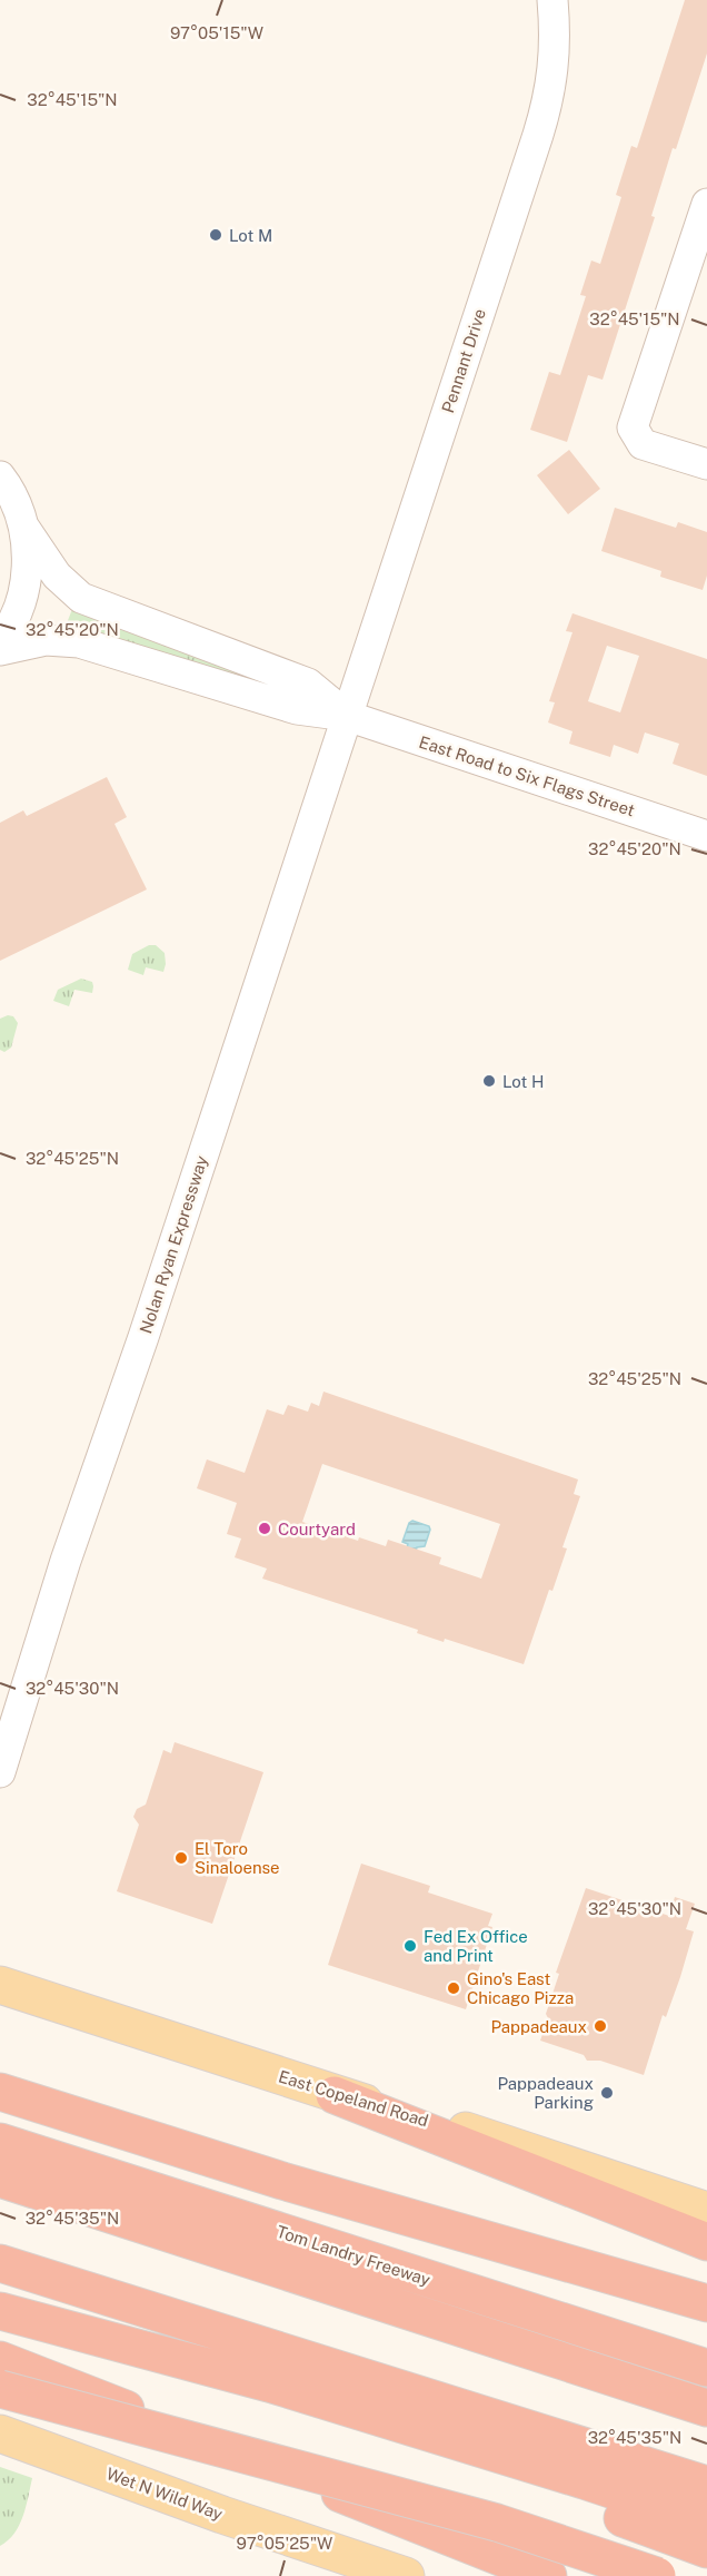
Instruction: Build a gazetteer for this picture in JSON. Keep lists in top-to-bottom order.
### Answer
{
  "streets": {
    "highway": ["Tom Landry Freeway"],
    "main road": ["East Copeland Road", "Wet N Wild Way"],
    "street": ["Pennant Drive", "East Road to Six Flags Street", "Nolan Ryan Expressway"]
  },
  "crossings": [
    ["Pennant Drive", "East Road to Six Flags Street"],
    ["Pennant Drive", "Nolan Ryan Expressway"],
    ["East Road to Six Flags Street", "Nolan Ryan Expressway"]
  ],
  "places": [
    "Lot M",
    "Lot H",
    "Courtyard",
    "El Toro Sinaloense",
    "Fed Ex Office and Print",
    "Gino's East Chicago Pizza",
    "Pappadeaux",
    "Pappadeaux Parking"
  ],
  "coordinates": [
    "97°05'15\"W",
    "32°45'15\"N",
    "32°45'20\"N",
    "32°45'25\"N",
    "32°45'30\"N",
    "32°45'35\"N",
    "97°05'25\"W"
  ]
}
